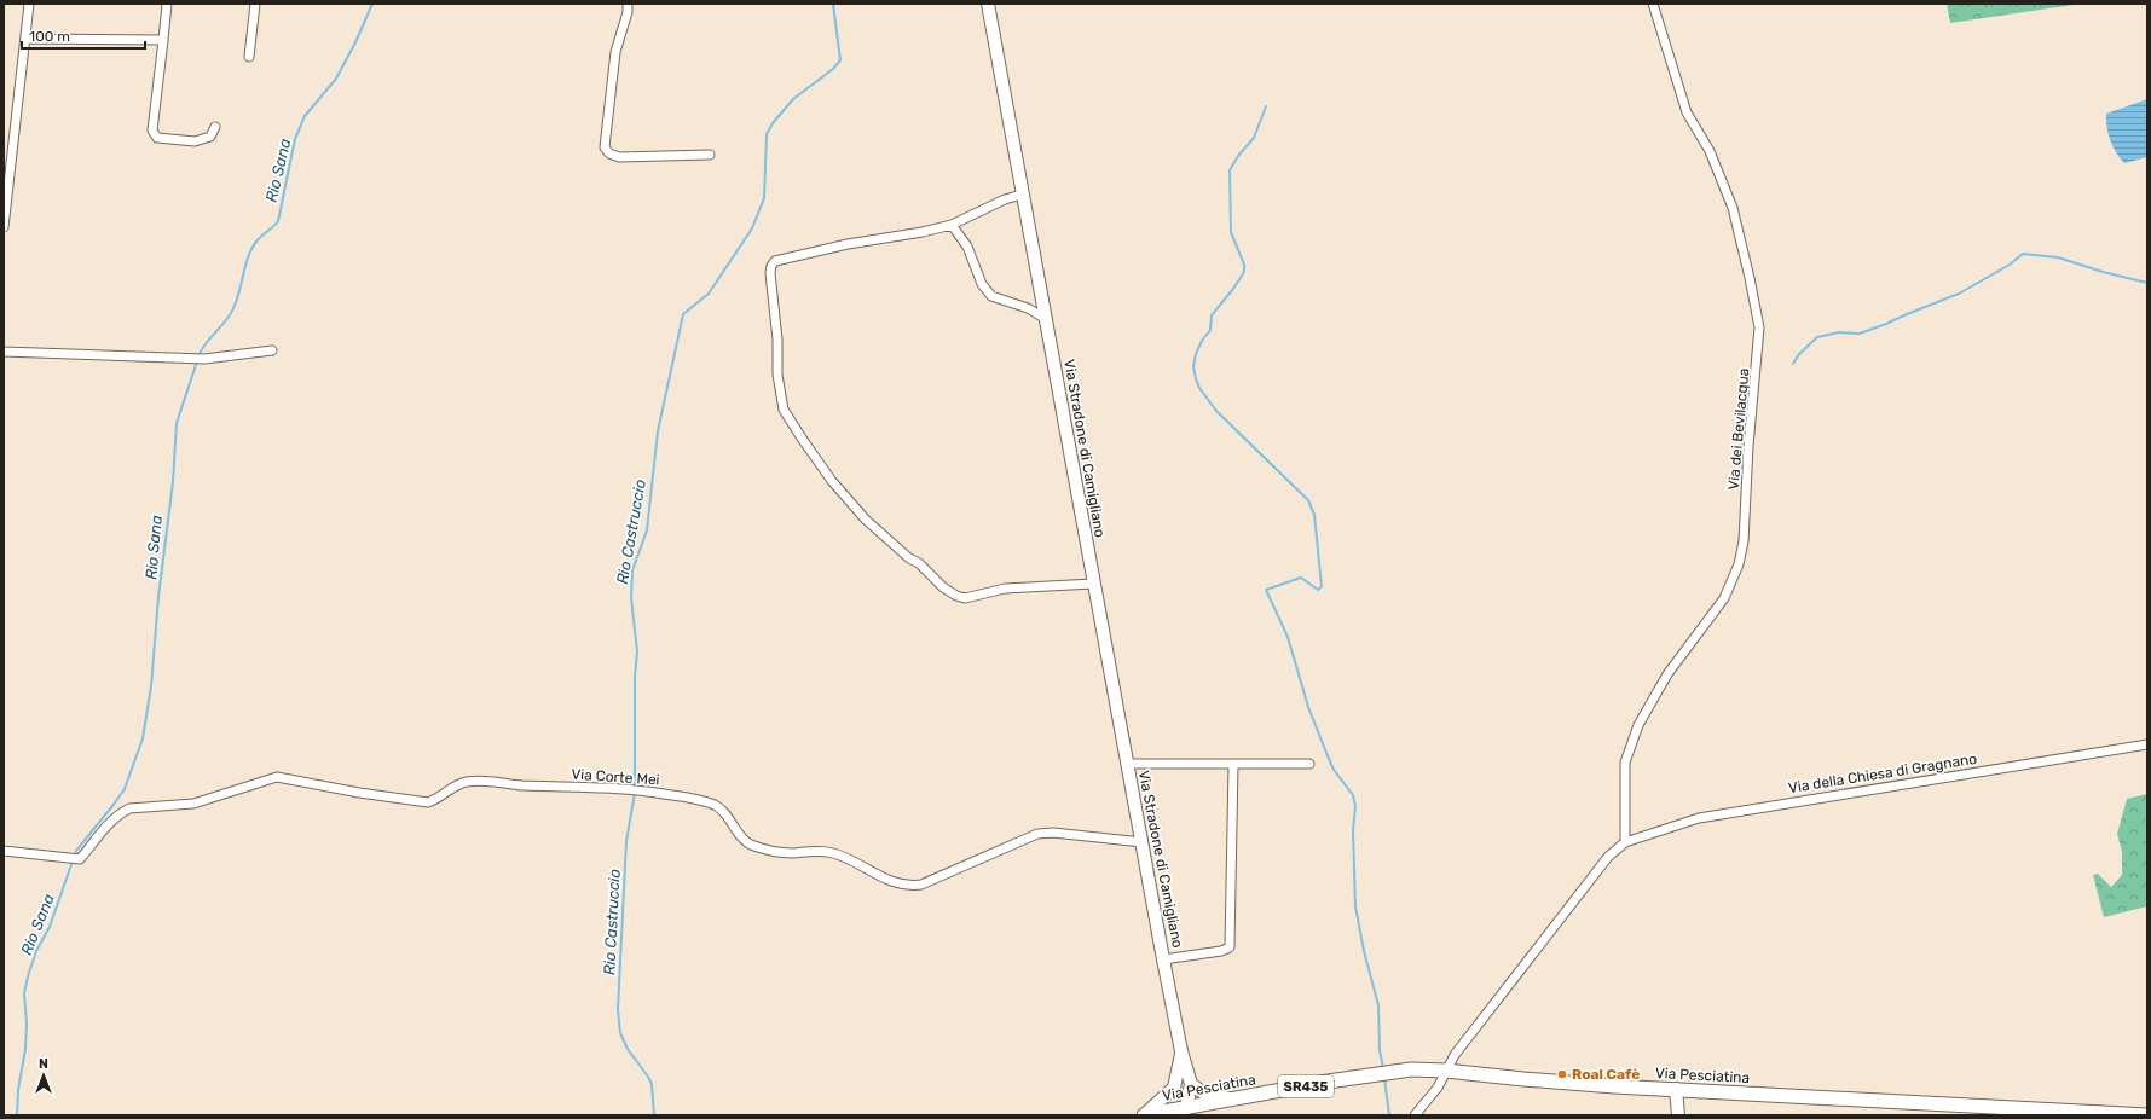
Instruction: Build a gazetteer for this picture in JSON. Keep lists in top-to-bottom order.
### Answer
{
  "streets": {
    "main road": ["Via Pesciatina", "SR435"],
    "street": [
      "Via dei Bevilacqua",
      "Via Stradone di Camigliano",
      "Via della Chiesa di Gragnano",
      "Via Corte Mei"
    ]
  },
  "crossings": [
    ["Via dei Bevilacqua", "Via della Chiesa di Gragnano"],
    ["Via Stradone di Camigliano", "Via Corte Mei"]
  ],
  "water": ["Rio Sana", "Rio Castruccio"],
  "places": ["Roal Cafè"],
  "scale_bar": "100 m",
  "north": "top"
}
